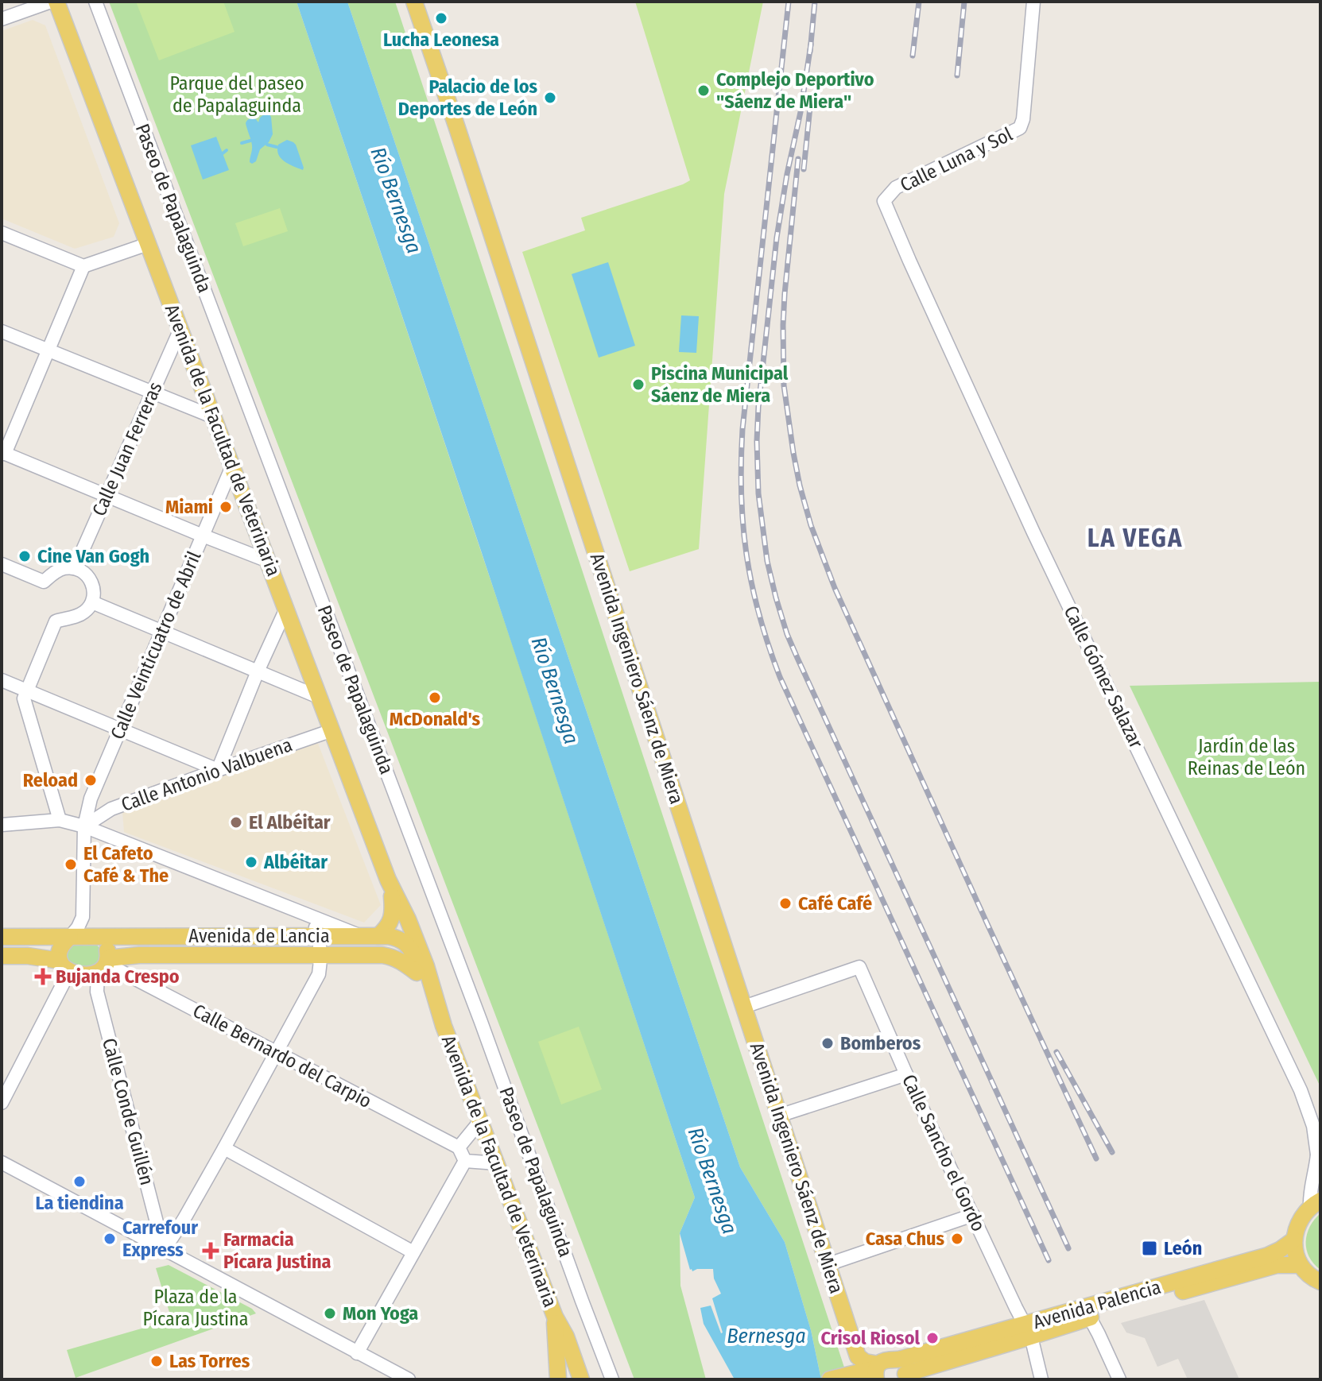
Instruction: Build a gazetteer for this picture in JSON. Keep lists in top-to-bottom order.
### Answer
{
  "streets": {
    "main road": [
      "Avenida de la Facultad de Veterinaria",
      "Avenida Ingeniero Sáenz de Miera",
      "Avenida de Lancia",
      "Avenida Palencia"
    ],
    "street": [
      "Calle Luna y Sol",
      "Paseo de Papalaguinda",
      "Calle Juan Ferreras",
      "Calle Veinticuatro de Abril",
      "Calle Gómez Salazar",
      "Calle Antonio Valbuena",
      "Calle Bernardo del Carpio",
      "Calle Conde Guillén",
      "Calle Sancho el Gordo"
    ]
  },
  "crossings": [
    ["Calle Luna y Sol", "Calle Gómez Salazar"],
    ["Avenida de la Facultad de Veterinaria", "Calle Juan Ferreras"],
    ["Avenida de la Facultad de Veterinaria", "Calle Veinticuatro de Abril"],
    ["Avenida de la Facultad de Veterinaria", "Calle Antonio Valbuena"],
    ["Avenida de la Facultad de Veterinaria", "Avenida de Lancia"],
    ["Calle Veinticuatro de Abril", "Calle Antonio Valbuena"],
    ["Avenida Ingeniero Sáenz de Miera", "Calle Sancho el Gordo"],
    ["Avenida de Lancia", "Calle Bernardo del Carpio"],
    ["Avenida de Lancia", "Calle Conde Guillén"],
    ["Calle Bernardo del Carpio", "Calle Conde Guillén"],
    ["Calle Sancho el Gordo", "Avenida Palencia"]
  ],
  "districts": ["LA VEGA"],
  "water": ["Río Bernesga", "Bernesga"],
  "parks": ["Parque del paseo de Papalaguinda", "Jardín de las Reinas de León", "Plaza de la Pícara Justina"],
  "places": {
    "other": [
      "Lucha Leonesa",
      "Complejo Deportivo \"Sáenz de Miera\"",
      "Palacio de los Deportes de León",
      "Piscina Municipal Sáenz de Miera",
      "Miami",
      "Cine Van Gogh",
      "McDonald's",
      "Reload",
      "El Albéitar",
      "Albéitar",
      "El Cafeto Café & The",
      "Café Café",
      "Bomberos",
      "La tiendina",
      "Carrefour Express",
      "Casa Chus",
      "Mon Yoga",
      "Crisol Riosol",
      "Las Torres"
    ],
    "health": ["Bujanda Crespo", "Farmacia Pícara Justina"],
    "transit": ["León"]
  }
}
